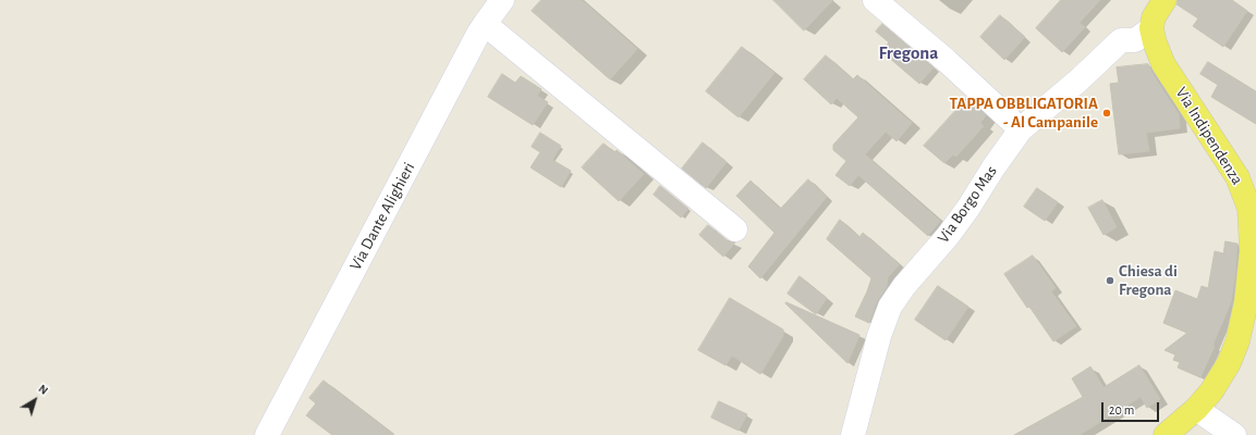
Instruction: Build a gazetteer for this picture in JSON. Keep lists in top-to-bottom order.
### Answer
{
  "streets": {
    "main road": ["Via Indipendenza"],
    "street": ["Via Borgo Mas", "Via Dante Alighieri"]
  },
  "crossings": [
    ["Via Indipendenza", "Via Borgo Mas"]
  ],
  "districts": ["Fregona"],
  "places": ["TAPPA OBBLIGATORIA - Al Campanile", "Chiesa di Fregona"],
  "scale_bar": "20 m",
  "north": "top right"
}
